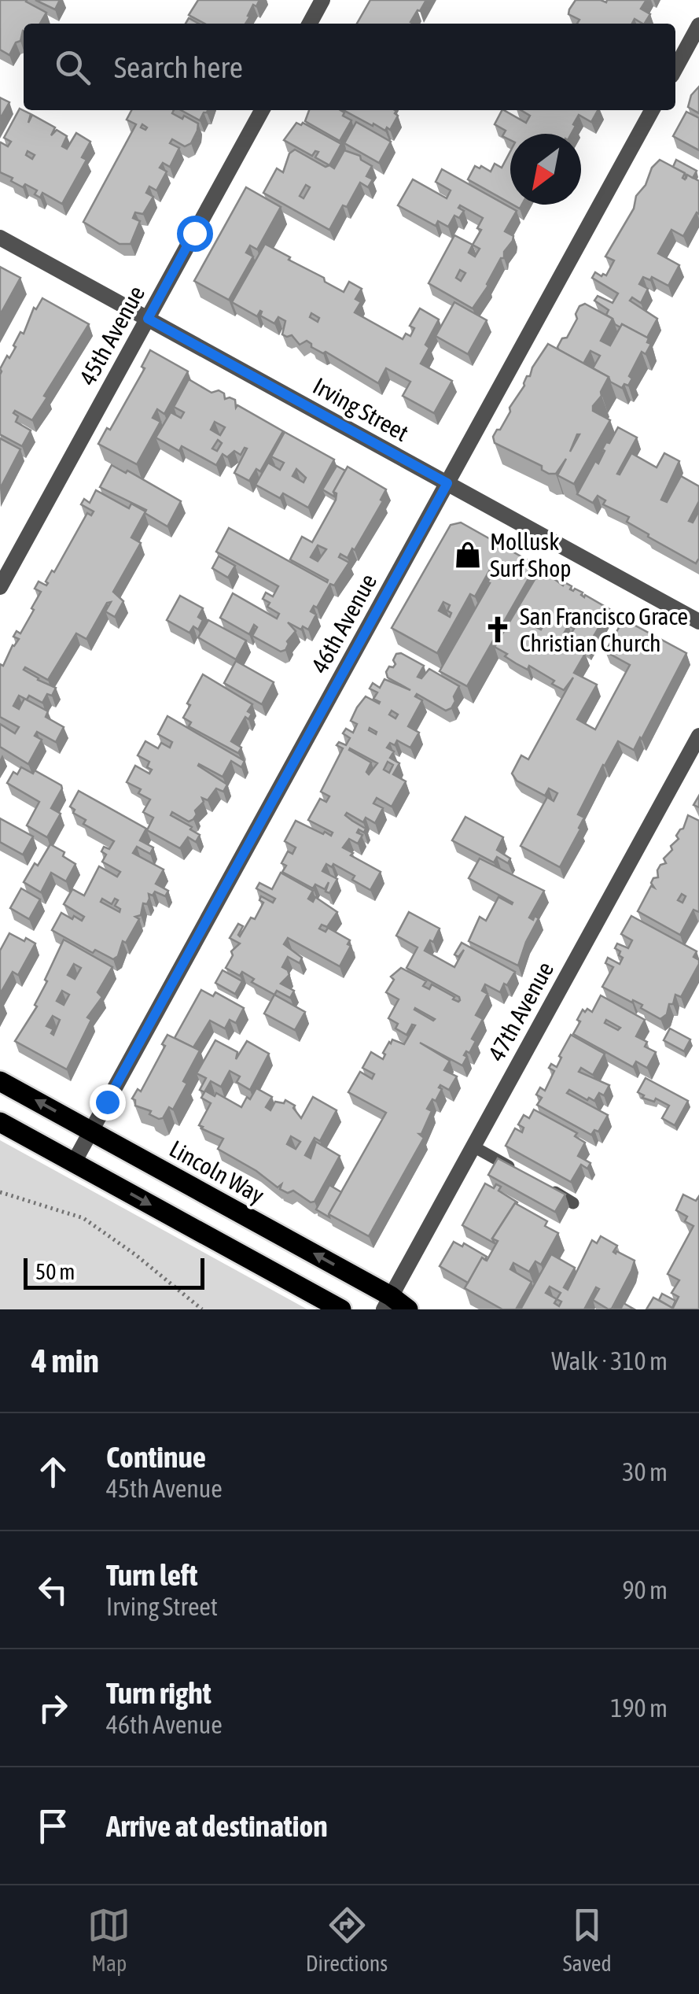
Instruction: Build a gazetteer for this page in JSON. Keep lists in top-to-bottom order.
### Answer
{
  "streets": {
    "main road": ["Lincoln Way"],
    "street": [
      "45th Avenue",
      "Irving Street",
      "46th Avenue",
      "47th Avenue"
    ]
  },
  "crossings": [
    ["45th Avenue", "Irving Street"],
    ["Irving Street", "46th Avenue"],
    ["46th Avenue", "Lincoln Way"],
    ["47th Avenue", "Lincoln Way"]
  ],
  "places": {
    "shop": ["Mollusk Surf Shop"],
    "church": ["San Francisco Grace Christian Church"]
  },
  "scale_bar": "50 m",
  "north": "bottom left",
  "page": {
    "search": "Search here",
    "scale": "50 m",
    "heading": ["4 min", "Walk · 310 m"],
    "list": [
      ["Continue", "45th Avenue", "30 m"],
      ["Turn left", "Irving Street", "90 m"],
      ["Turn right", "46th Avenue", "190 m"],
      "Arrive at destination"
    ],
    "nav": ["Map", "Directions", "Saved"]
  }
}
